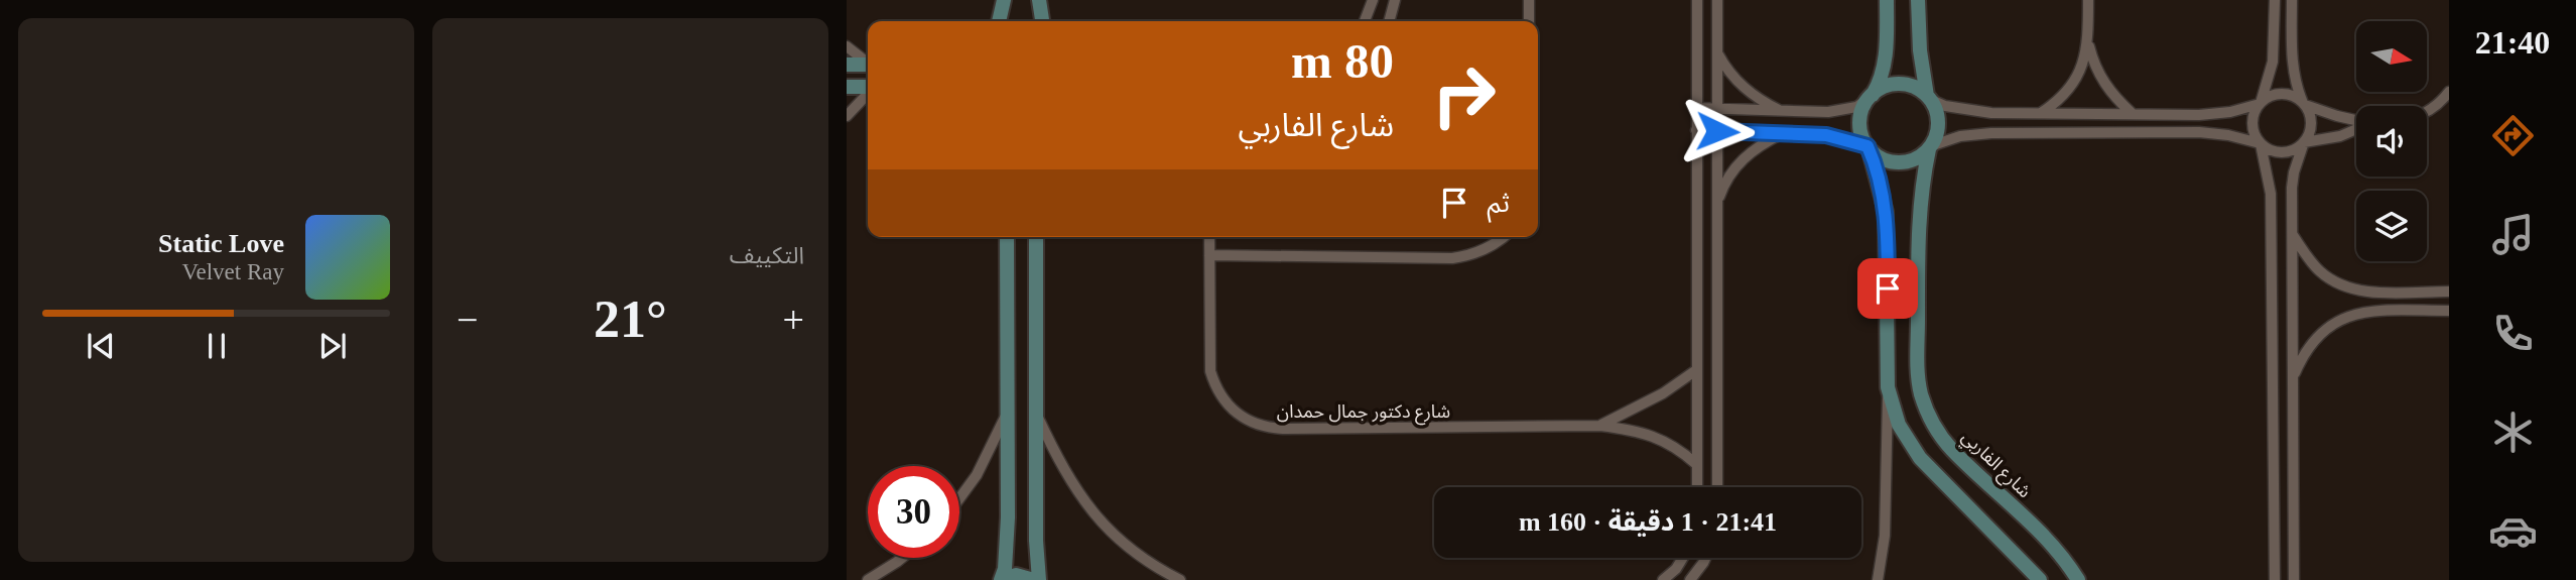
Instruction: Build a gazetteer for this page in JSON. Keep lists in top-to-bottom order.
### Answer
{
  "streets": {
    "street": ["شارع دكتور جمال حمدان", "شارع الفاربي"]
  },
  "north": "right",
  "page": {
    "tabs": "21:40",
    "tile": "التكييف",
    "turn": ["80 m", "شارع الفاربي"],
    "then": "ثم",
    "song": ["Static Love", "Velvet Ray"],
    "heat": ["−", "21°", "+"],
    "limit": "30",
    "trip": "21:41 · 1 دقيقة · 160 m"
  }
}
